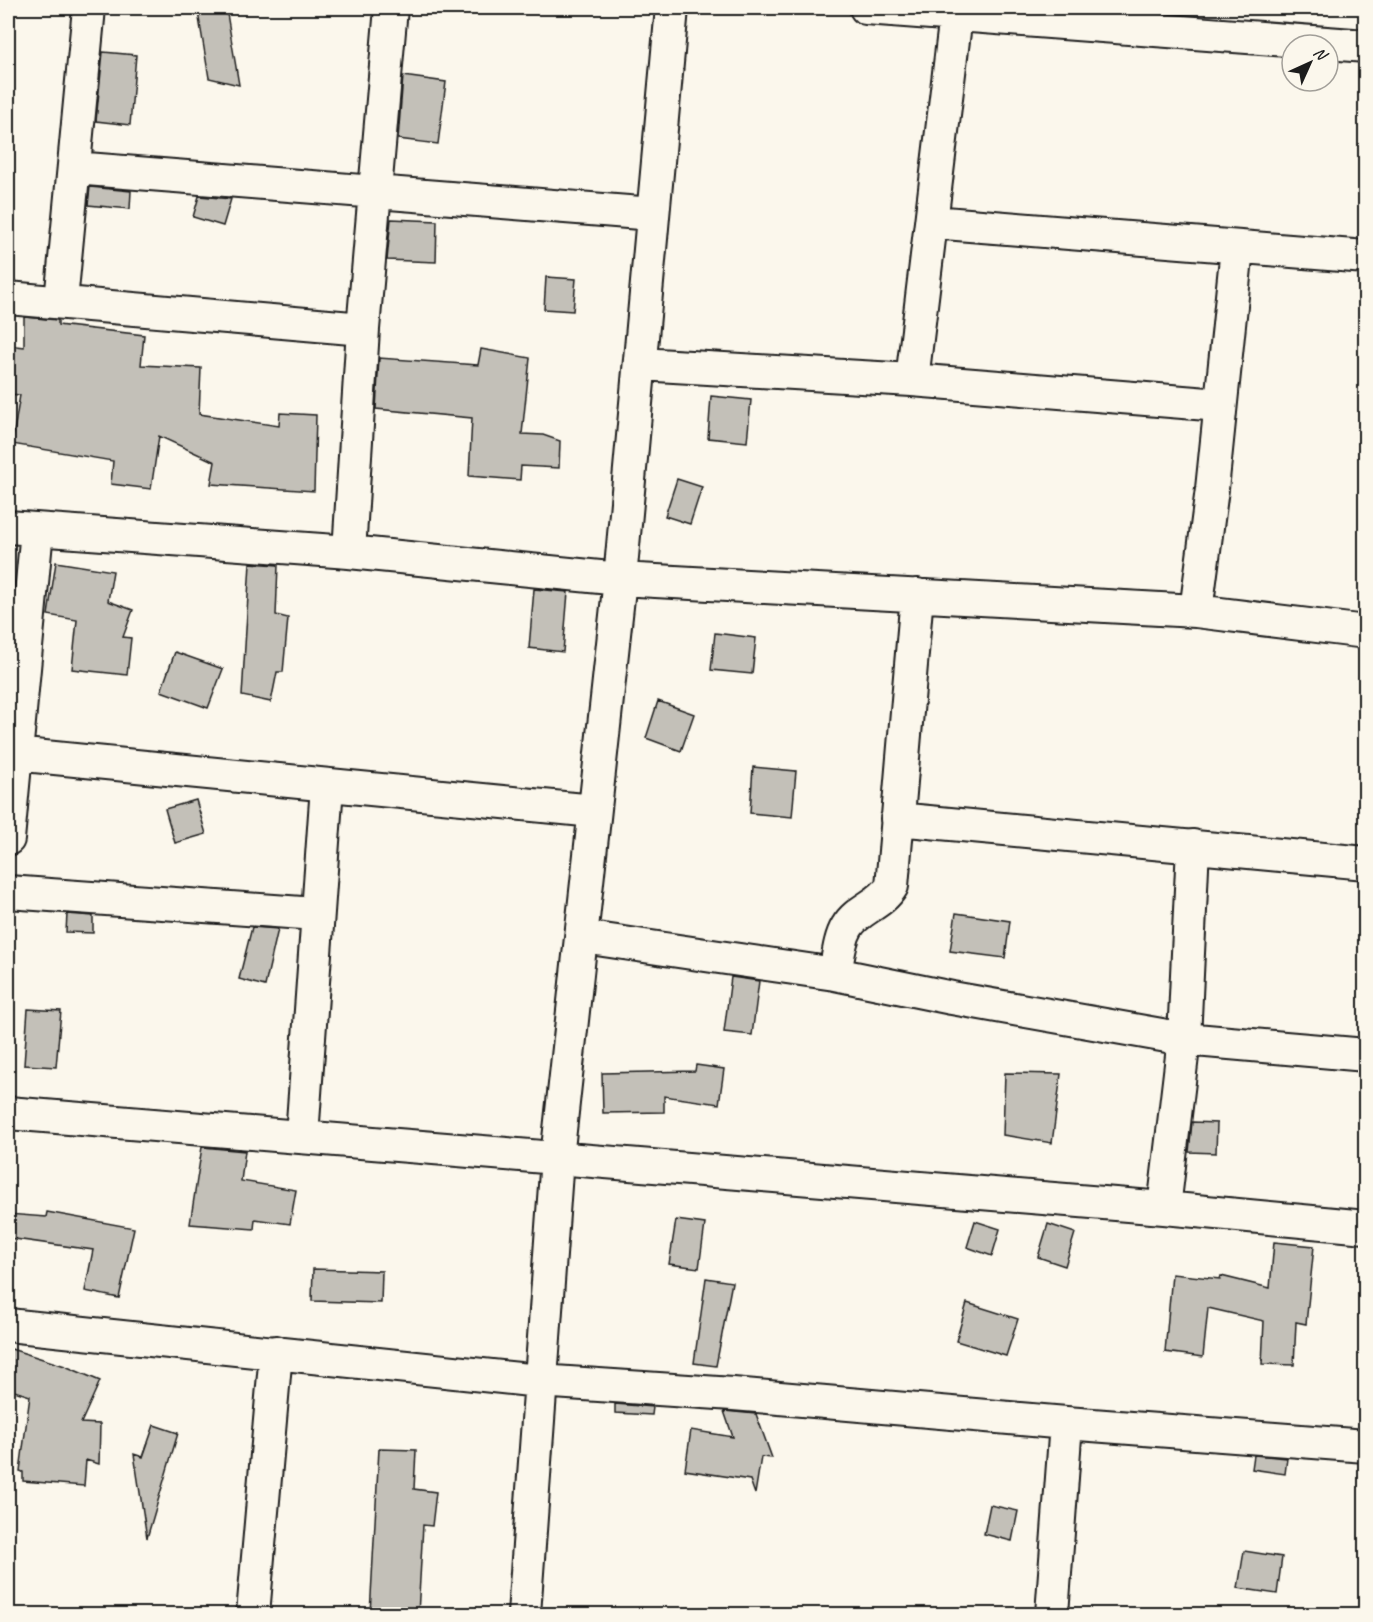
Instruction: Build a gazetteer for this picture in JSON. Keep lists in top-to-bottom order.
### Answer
{
  "north": "top right"
}
